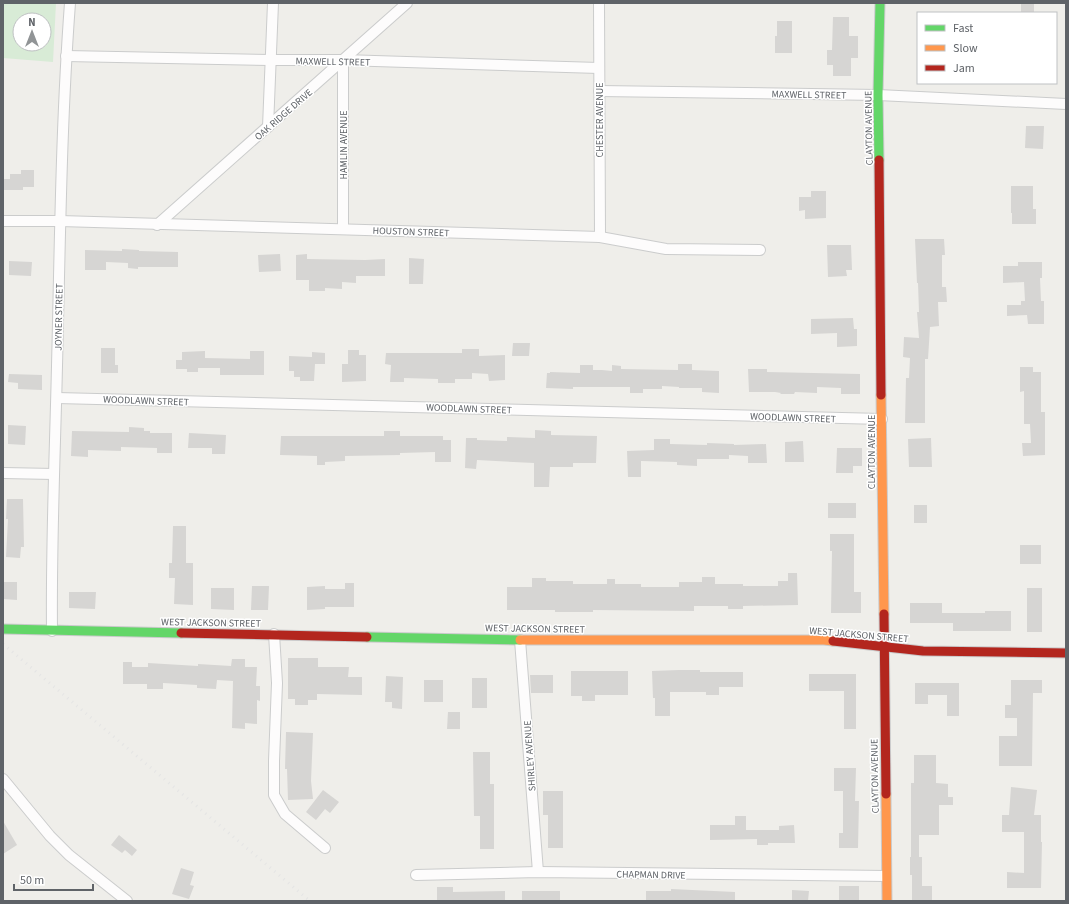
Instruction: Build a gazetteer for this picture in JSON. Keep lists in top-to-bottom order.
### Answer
{
  "streets": {
    "street": [
      "MAXWELL STREET",
      "OAK RIDGE DRIVE",
      "CHESTER AVENUE",
      "CLAYTON AVENUE",
      "HAMLIN AVENUE",
      "HOUSTON STREET",
      "JOYNER STREET",
      "WOODLAWN STREET",
      "WEST JACKSON STREET",
      "SHIRLEY AVENUE",
      "CHAPMAN DRIVE"
    ]
  },
  "crossings": [
    ["MAXWELL STREET", "OAK RIDGE DRIVE"],
    ["MAXWELL STREET", "CHESTER AVENUE"],
    ["MAXWELL STREET", "CLAYTON AVENUE"],
    ["MAXWELL STREET", "HAMLIN AVENUE"],
    ["MAXWELL STREET", "JOYNER STREET"],
    ["OAK RIDGE DRIVE", "HAMLIN AVENUE"],
    ["OAK RIDGE DRIVE", "HOUSTON STREET"],
    ["CHESTER AVENUE", "HOUSTON STREET"],
    ["CLAYTON AVENUE", "WOODLAWN STREET"],
    ["CLAYTON AVENUE", "WEST JACKSON STREET"],
    ["CLAYTON AVENUE", "CHAPMAN DRIVE"],
    ["HAMLIN AVENUE", "HOUSTON STREET"],
    ["HOUSTON STREET", "JOYNER STREET"],
    ["JOYNER STREET", "WOODLAWN STREET"],
    ["JOYNER STREET", "WEST JACKSON STREET"],
    ["WEST JACKSON STREET", "SHIRLEY AVENUE"],
    ["SHIRLEY AVENUE", "CHAPMAN DRIVE"]
  ],
  "legend": ["Fast", "Slow", "Jam"],
  "scale_bar": "50 m",
  "north": "top"
}
